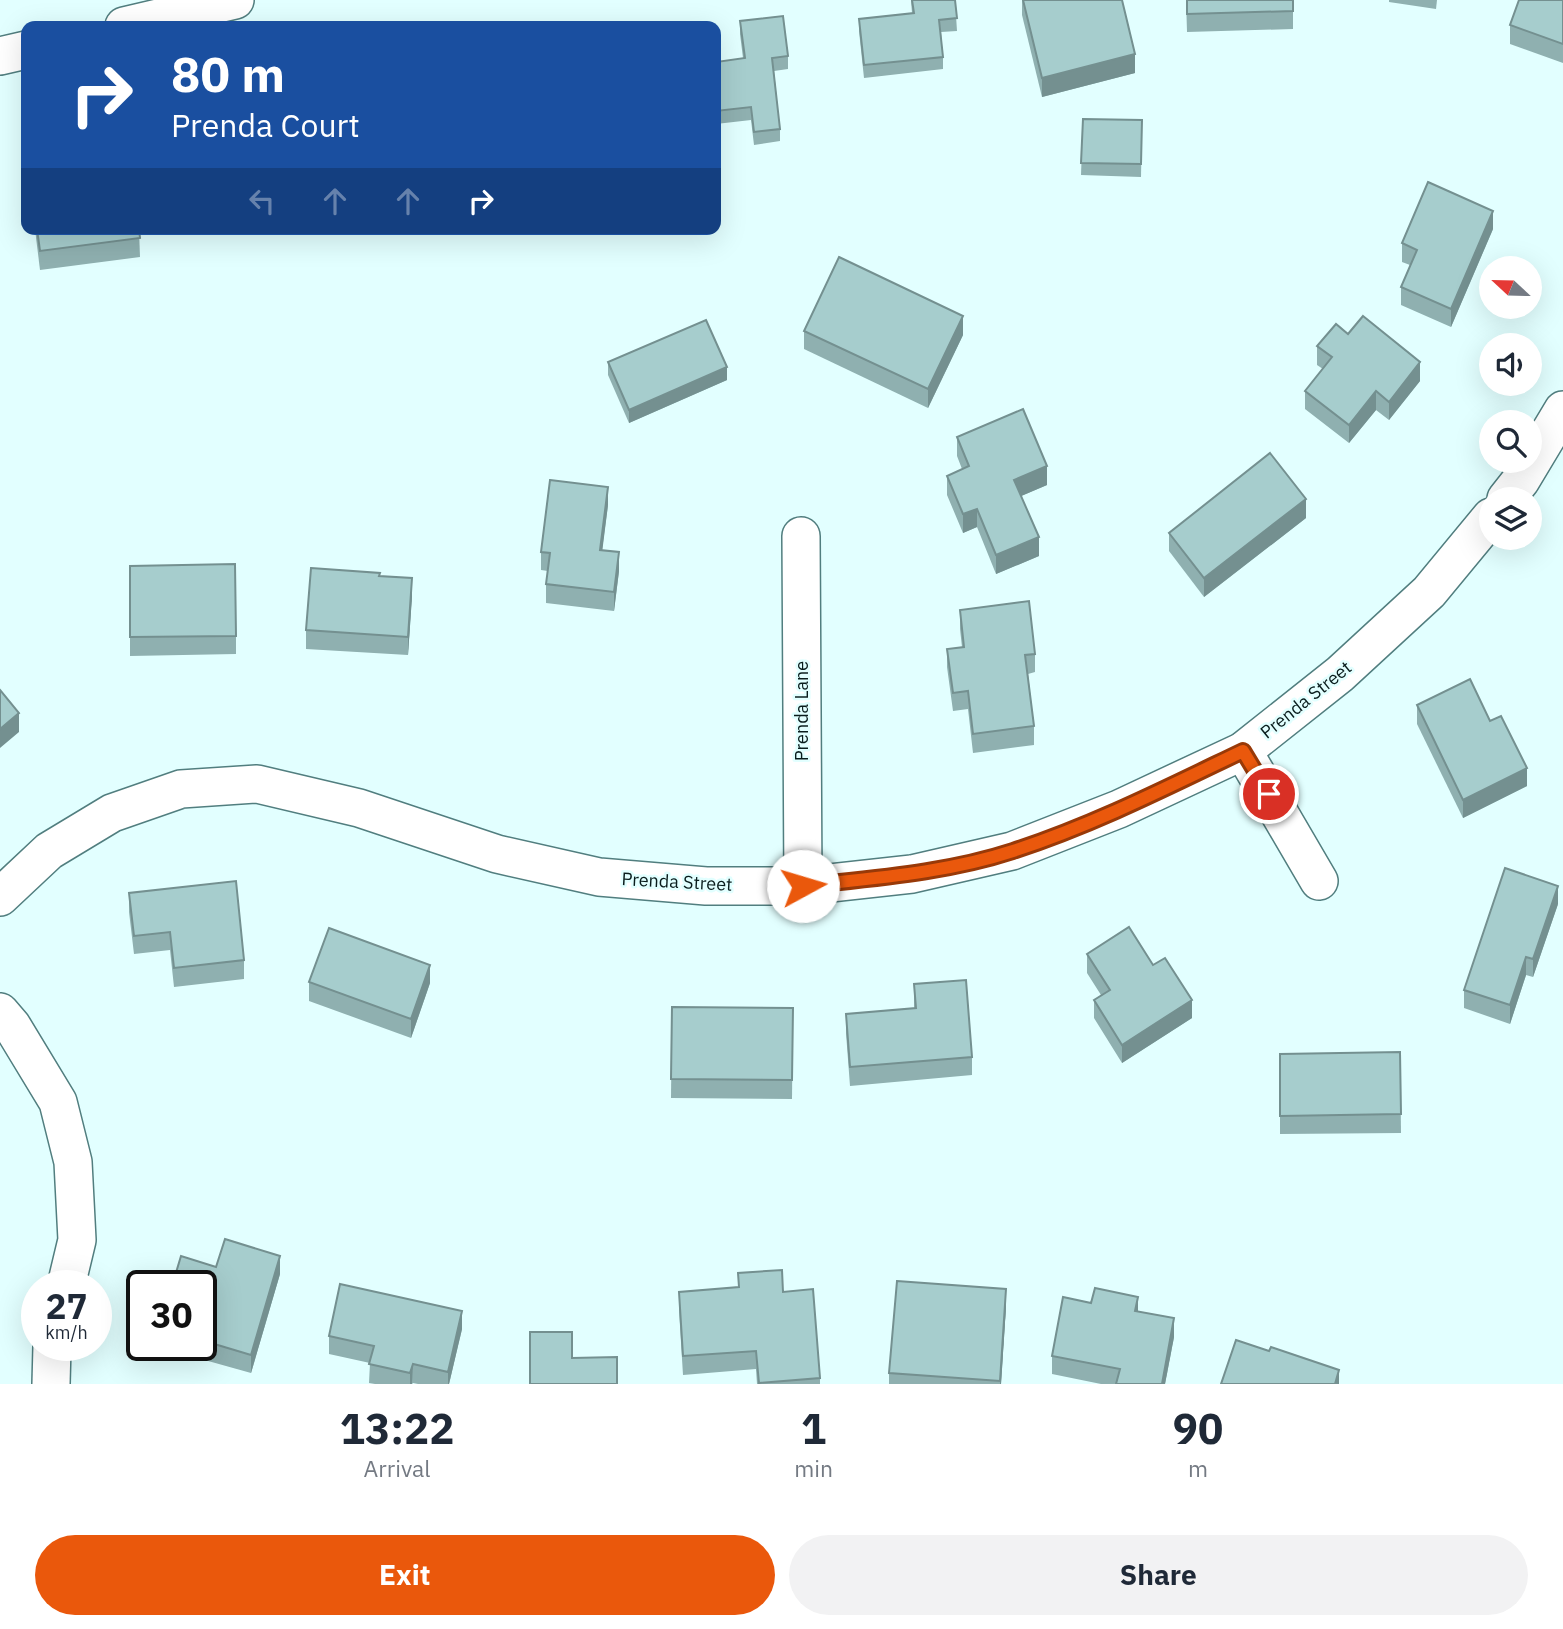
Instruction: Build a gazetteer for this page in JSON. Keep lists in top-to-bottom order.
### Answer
{
  "streets": {
    "street": ["Prenda Street", "Prenda Lane"]
  },
  "crossings": [
    ["Prenda Street", "Prenda Lane"]
  ],
  "north": "left",
  "page": {
    "turn": ["80 m", "Prenda Court"],
    "speed": "27 km/h",
    "limit": "30",
    "eta": [
      "13:22",
      "Arrival",
      "1",
      "min",
      "90",
      "m"
    ],
    "buttons": ["Exit", "Share"]
  }
}
